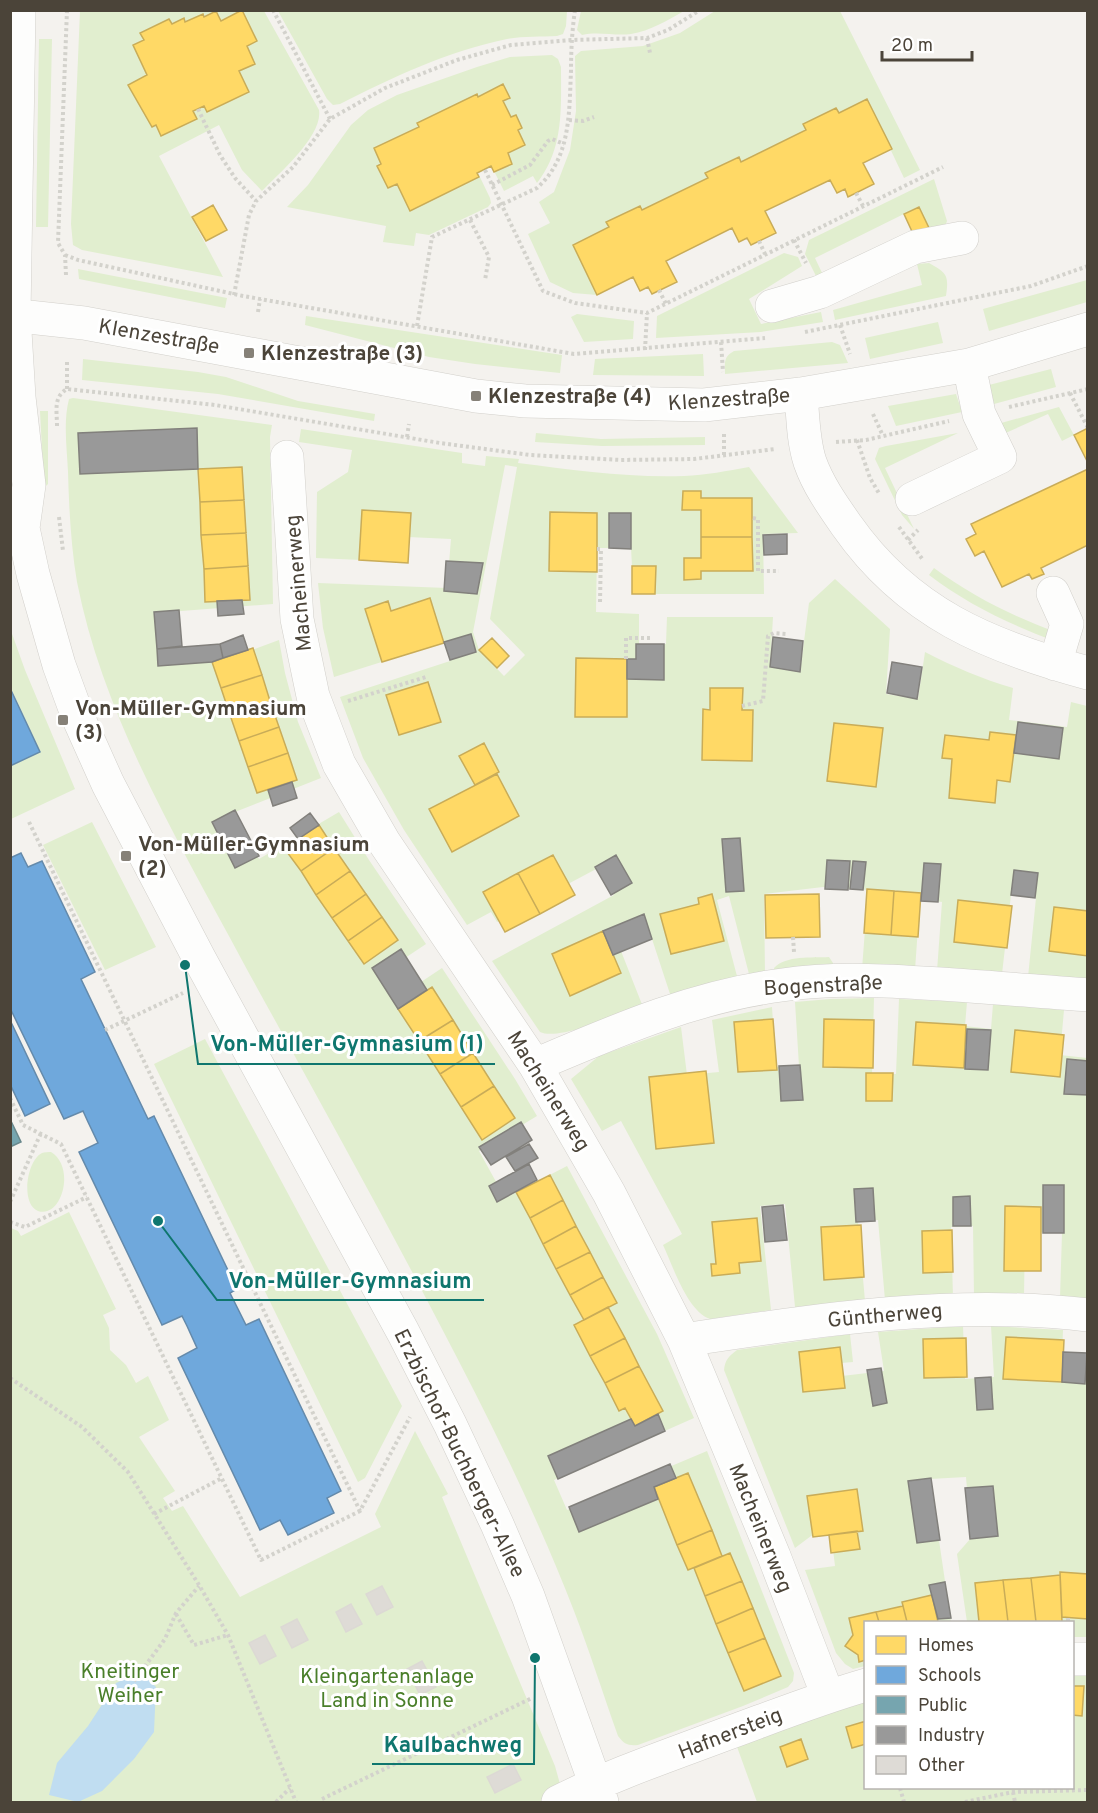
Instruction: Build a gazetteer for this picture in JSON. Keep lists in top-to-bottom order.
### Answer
{
  "streets": {
    "street": [
      "Klenzestraße",
      "Macheinerweg",
      "Bogenstraße",
      "Güntherweg",
      "Erzbischof-Buchberger-Allee",
      "Hafnersteig"
    ]
  },
  "crossings": [
    ["Macheinerweg", "Bogenstraße"],
    ["Macheinerweg", "Güntherweg"],
    ["Macheinerweg", "Hafnersteig"],
    ["Erzbischof-Buchberger-Allee", "Hafnersteig"]
  ],
  "parks": ["Kneitinger Weiher", "Kleingartenanlage Land in Sonne"],
  "places": {
    "transit": [
      "Klenzestraße (3)",
      "Klenzestraße (4)",
      "Von-Müller-Gymnasium (3)",
      "Von-Müller-Gymnasium (2)"
    ],
    "other": ["Von-Müller-Gymnasium (1)", "Von-Müller-Gymnasium", "Kaulbachweg"]
  },
  "legend": [
    "Homes",
    "Schools",
    "Public",
    "Industry",
    "Other"
  ],
  "scale_bar": "20 m"
}
